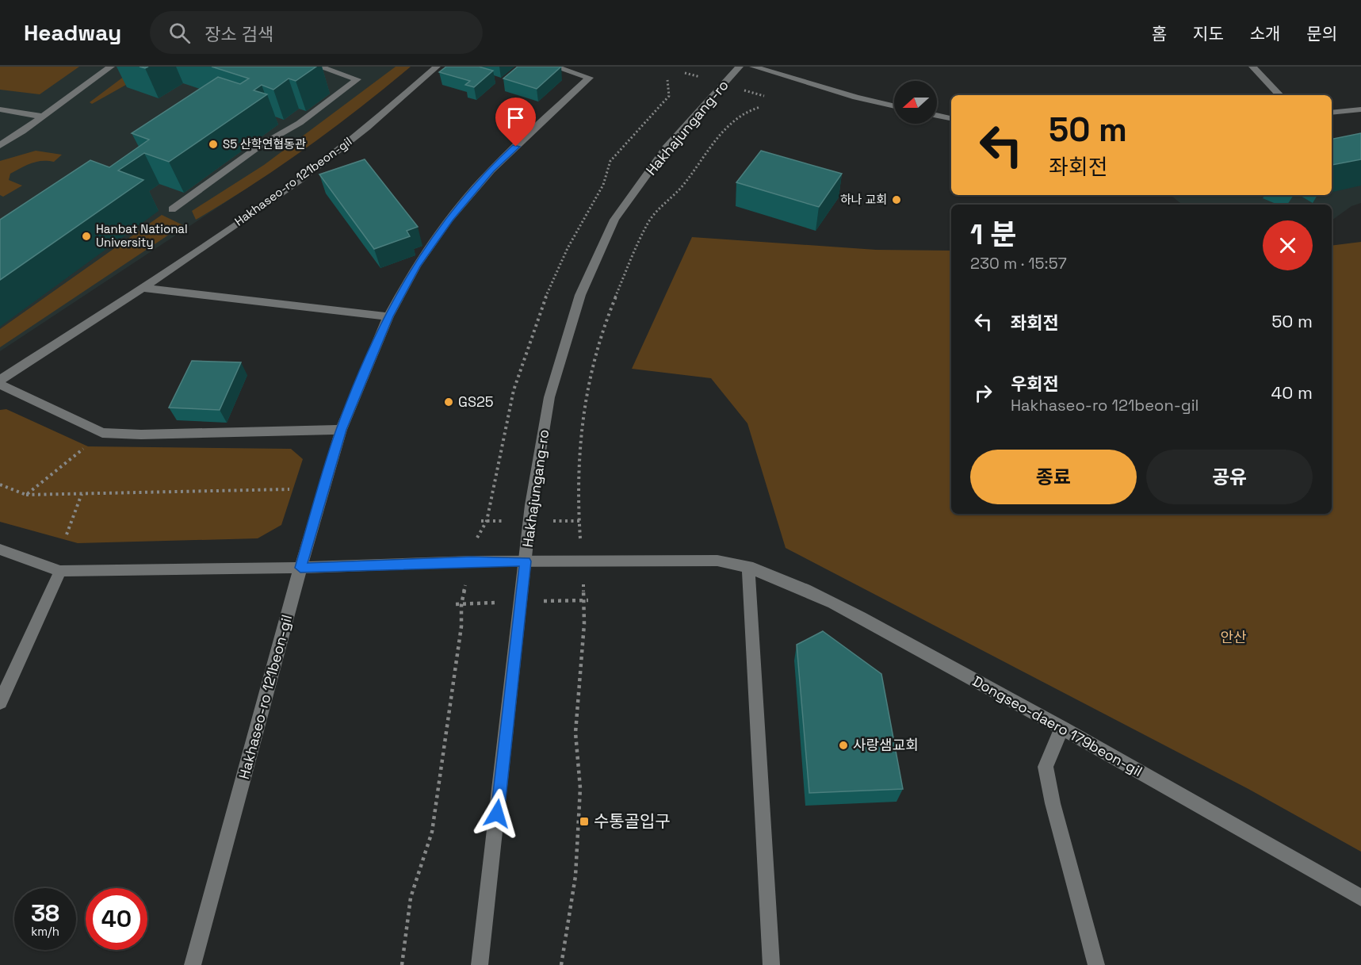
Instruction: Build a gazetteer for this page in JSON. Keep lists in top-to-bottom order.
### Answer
{
  "streets": {
    "street": ["Hakhajungang-ro", "Hakhaseo-ro 121beon-gil", "Dongseo-daero 179beon-gil"]
  },
  "crossings": [
    ["Hakhajungang-ro", "Dongseo-daero 179beon-gil"],
    ["Hakhaseo-ro 121beon-gil", "Dongseo-daero 179beon-gil"]
  ],
  "parks": ["안산"],
  "places": {
    "other": [
      "S5 산학연협동관",
      "하나 교회",
      "Hanbat National University",
      "GS25",
      "사랑샘교회"
    ],
    "transit": ["수통골입구"]
  },
  "north": "left",
  "page": {
    "header": "Headway",
    "search": "장소 검색",
    "nav": [
      "홈",
      "지도",
      "소개",
      "문의"
    ],
    "turn": ["50 m", "좌회전"],
    "heading": ["1 분", "230 m · 15:57"],
    "list": [
      {
        "name": "좌회전",
        "value": "50 m"
      },
      {
        "name": "우회전",
        "note": "Hakhaseo-ro 121beon-gil",
        "value": "40 m"
      }
    ],
    "buttons": ["종료", "공유"],
    "speed": "38 km/h",
    "limit": "40"
  }
}
